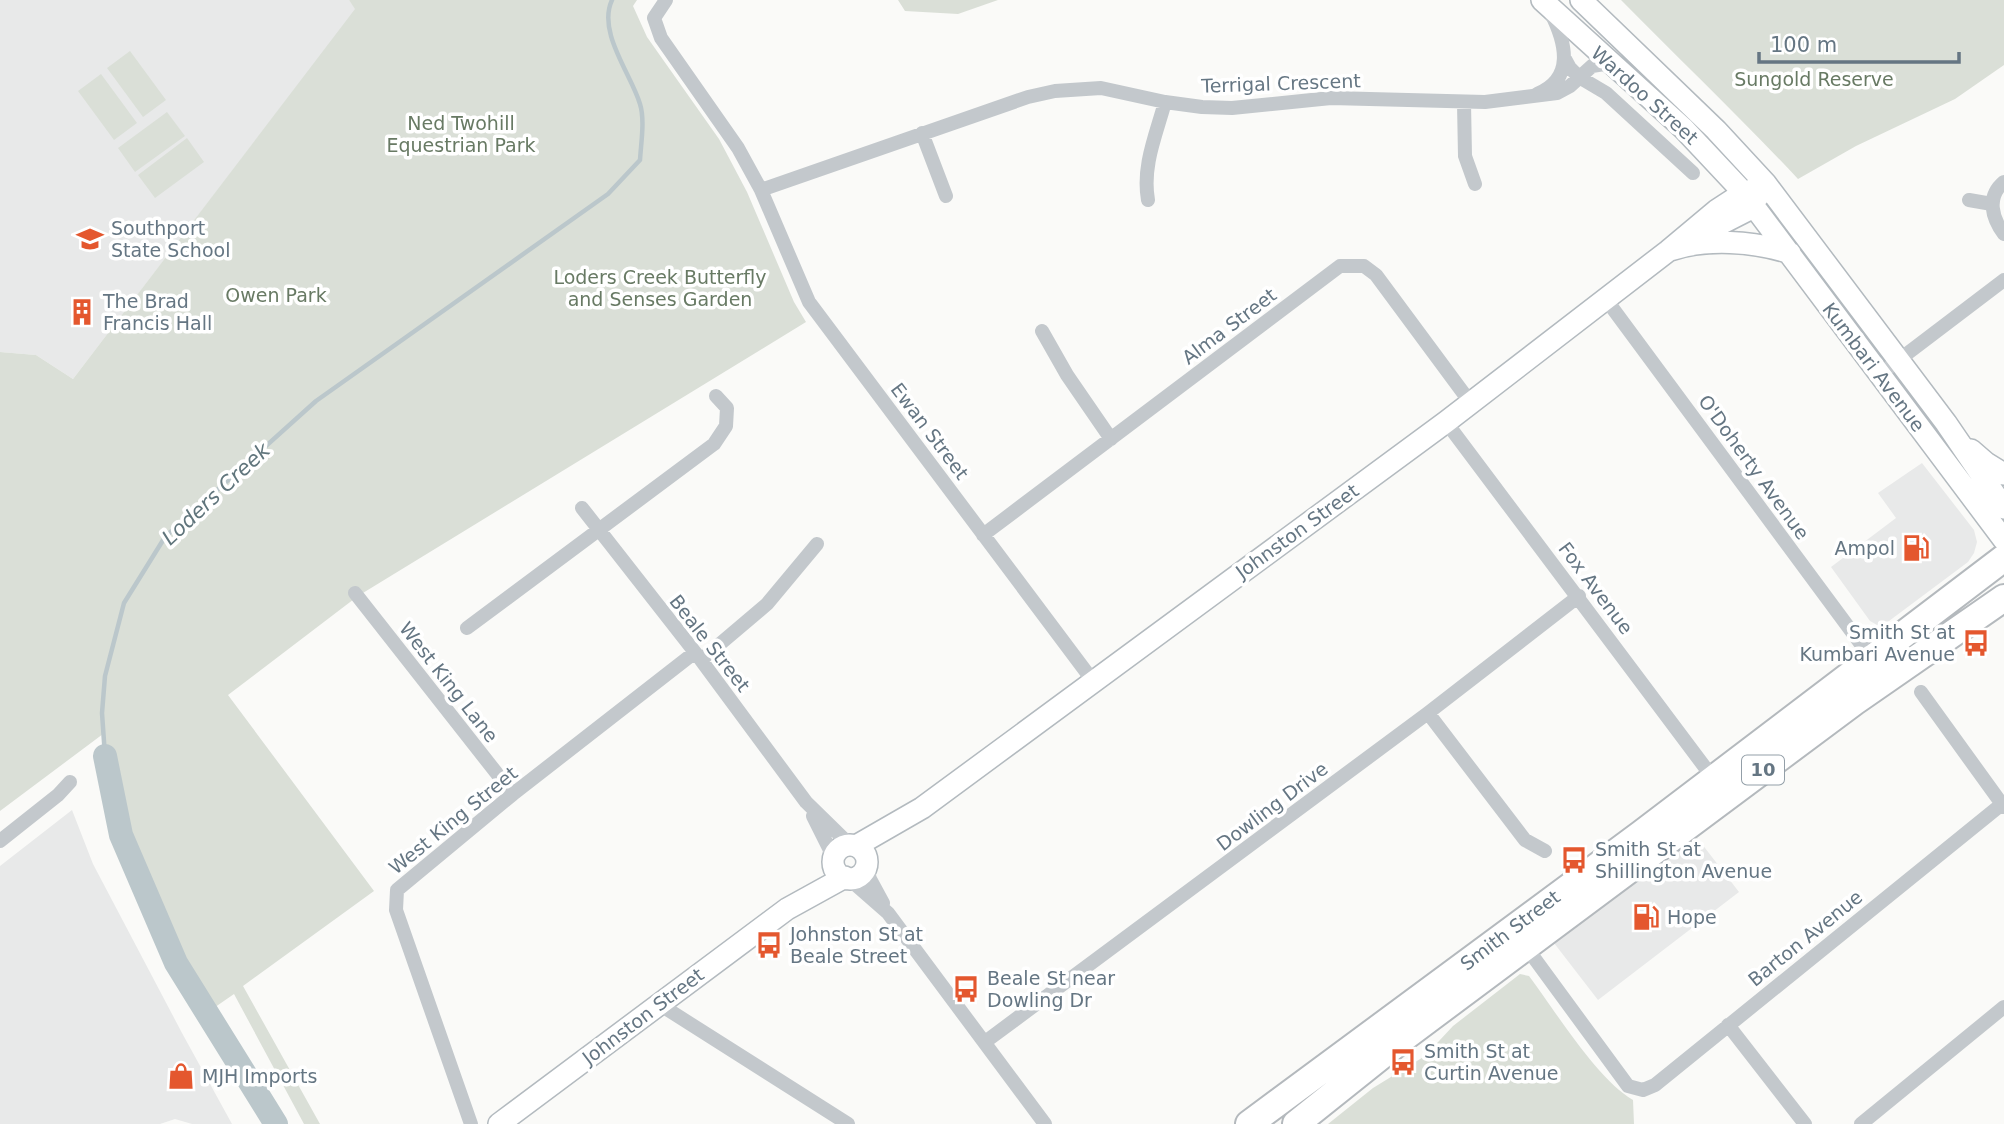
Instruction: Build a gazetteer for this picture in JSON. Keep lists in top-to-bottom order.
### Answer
{
  "streets": {
    "highway": ["10", "Smith Street"],
    "street": [
      "Terrigal Crescent",
      "Wardoo Street",
      "Alma Street",
      "Kumbari Avenue",
      "Ewan Street",
      "O'Doherty Avenue",
      "Johnston Street",
      "Fox Avenue",
      "Beale Street",
      "West King Lane",
      "Dowling Drive",
      "West King Street",
      "Barton Avenue"
    ]
  },
  "crossings": [
    ["Terrigal Crescent", "Wardoo Street"],
    ["Terrigal Crescent", "Ewan Street"],
    ["Wardoo Street", "Kumbari Avenue"],
    ["Wardoo Street", "Johnston Street"],
    ["Alma Street", "Ewan Street"],
    ["Alma Street", "Johnston Street"],
    ["Kumbari Avenue", "Johnston Street"],
    ["Ewan Street", "Johnston Street"],
    ["O'Doherty Avenue", "Johnston Street"],
    ["O'Doherty Avenue", "Smith Street"],
    ["Johnston Street", "Fox Avenue"],
    ["Johnston Street", "Beale Street"],
    ["Fox Avenue", "Dowling Drive"],
    ["Fox Avenue", "Smith Street"],
    ["Beale Street", "Dowling Drive"],
    ["Beale Street", "West King Street"],
    ["West King Lane", "West King Street"],
    ["Smith Street", "Barton Avenue"]
  ],
  "water": ["Loders Creek"],
  "parks": [
    "Sungold Reserve",
    "Ned Twohill Equestrian Park",
    "Loders Creek Butterfly and Senses Garden",
    "Owen Park"
  ],
  "places": {
    "school or university": ["Southport State School"],
    "building": ["The Brad Francis Hall"],
    "fuel station": ["Ampol", "Hope"],
    "bus stop": [
      "Smith St at Kumbari Avenue",
      "Smith St at Shillington Avenue",
      "Johnston St at Beale Street",
      "Beale St near Dowling Dr",
      "Smith St at Curtin Avenue"
    ],
    "shop": ["MJH Imports"]
  },
  "scale_bar": "100 m"
}
